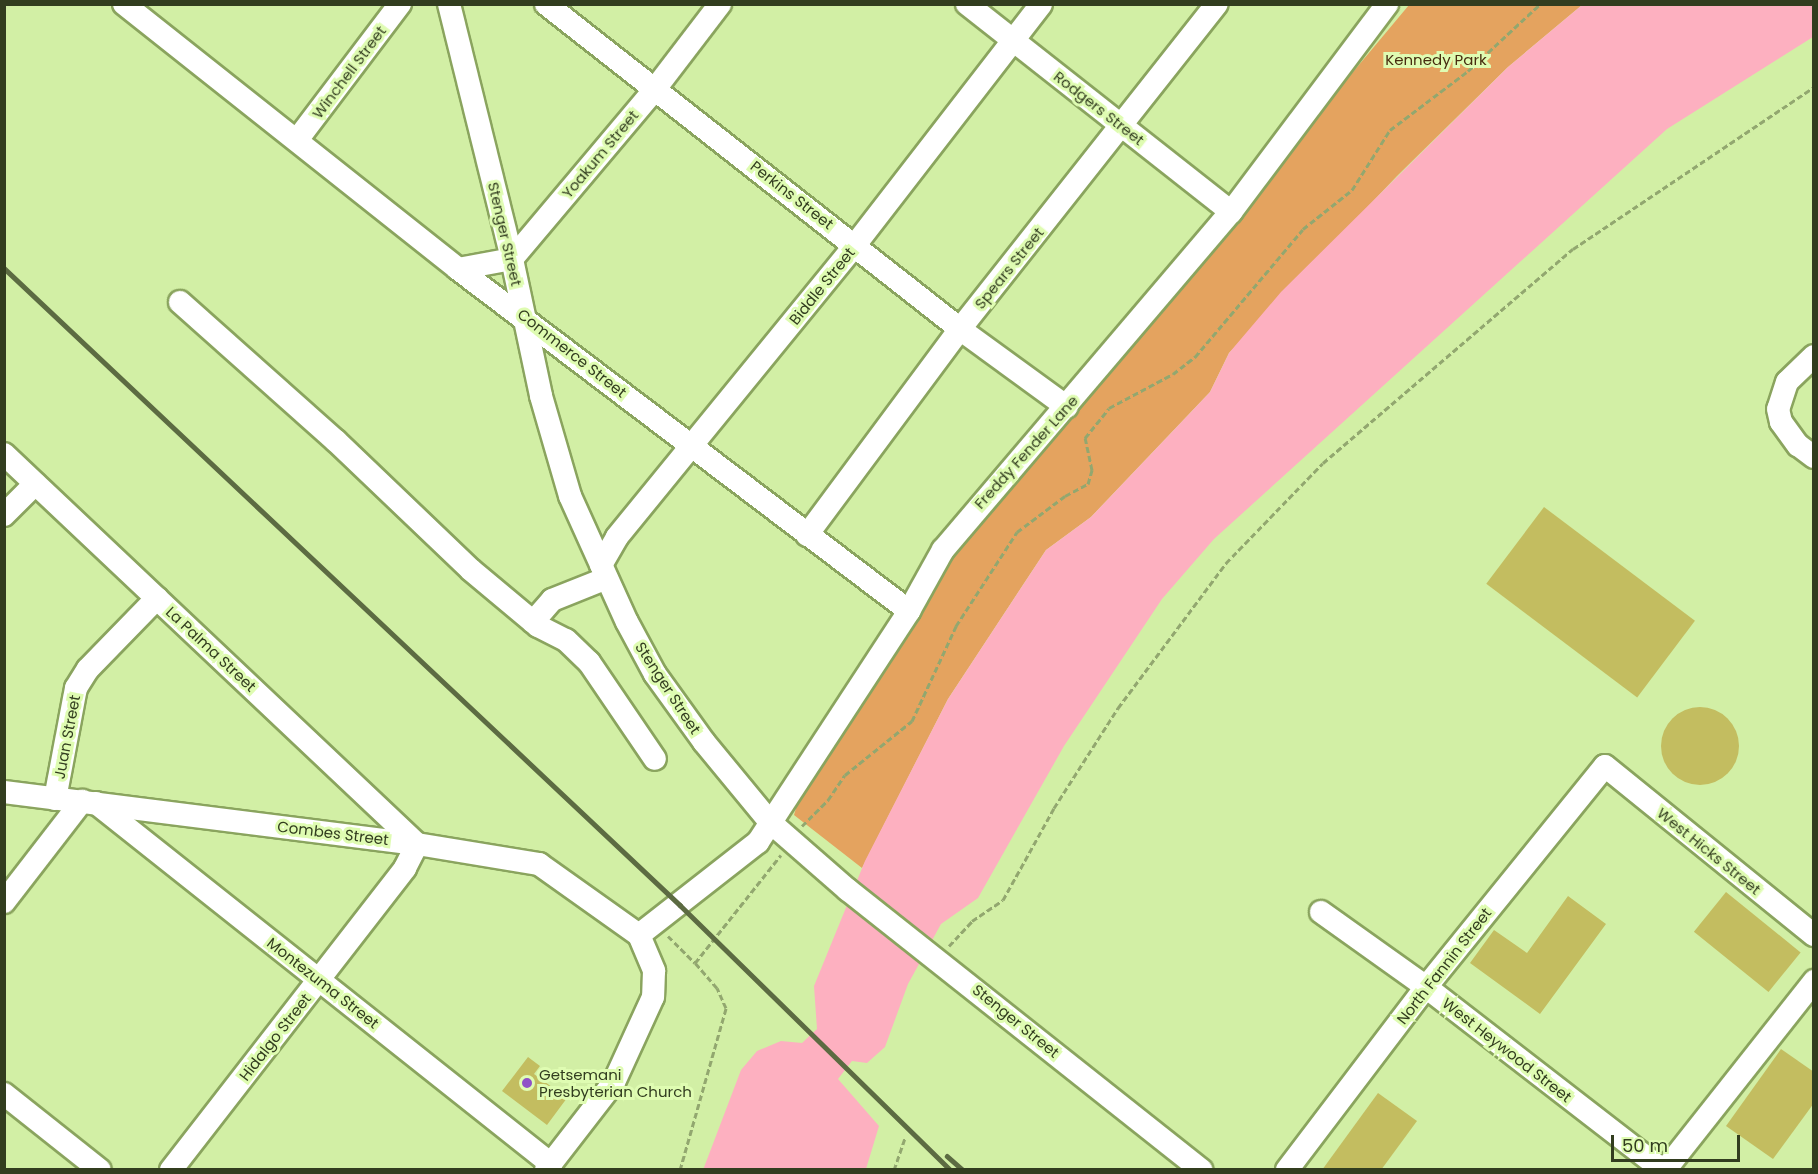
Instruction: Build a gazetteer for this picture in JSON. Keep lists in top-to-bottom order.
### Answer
{
  "streets": {
    "street": [
      "Winchell Street",
      "Rodgers Street",
      "Yoakum Street",
      "Perkins Street",
      "Stenger Street",
      "Spears Street",
      "Biddle Street",
      "Commerce Street",
      "Freddy Fender Lane",
      "La Palma Street",
      "Juan Street",
      "Combes Street",
      "West Hicks Street",
      "North Fannin Street",
      "Montezuma Street",
      "Hidalgo Street",
      "West Heywood Street"
    ]
  },
  "crossings": [
    ["Winchell Street", "Commerce Street"],
    ["Rodgers Street", "Spears Street"],
    ["Rodgers Street", "Biddle Street"],
    ["Rodgers Street", "Freddy Fender Lane"],
    ["Yoakum Street", "Perkins Street"],
    ["Yoakum Street", "Stenger Street"],
    ["Perkins Street", "Spears Street"],
    ["Perkins Street", "Biddle Street"],
    ["Perkins Street", "Freddy Fender Lane"],
    ["Stenger Street", "Biddle Street"],
    ["Stenger Street", "Commerce Street"],
    ["Stenger Street", "Freddy Fender Lane"],
    ["Spears Street", "Commerce Street"],
    ["Biddle Street", "Commerce Street"],
    ["Commerce Street", "Freddy Fender Lane"],
    ["Freddy Fender Lane", "Combes Street"],
    ["La Palma Street", "Juan Street"],
    ["La Palma Street", "Combes Street"],
    ["La Palma Street", "Hidalgo Street"],
    ["Juan Street", "Combes Street"],
    ["Combes Street", "Montezuma Street"],
    ["Combes Street", "Hidalgo Street"],
    ["West Hicks Street", "North Fannin Street"],
    ["North Fannin Street", "West Heywood Street"],
    ["Montezuma Street", "Hidalgo Street"]
  ],
  "parks": ["Kennedy Park"],
  "places": ["Getsemani Presbyterian Church"],
  "scale_bar": "50 m"
}
